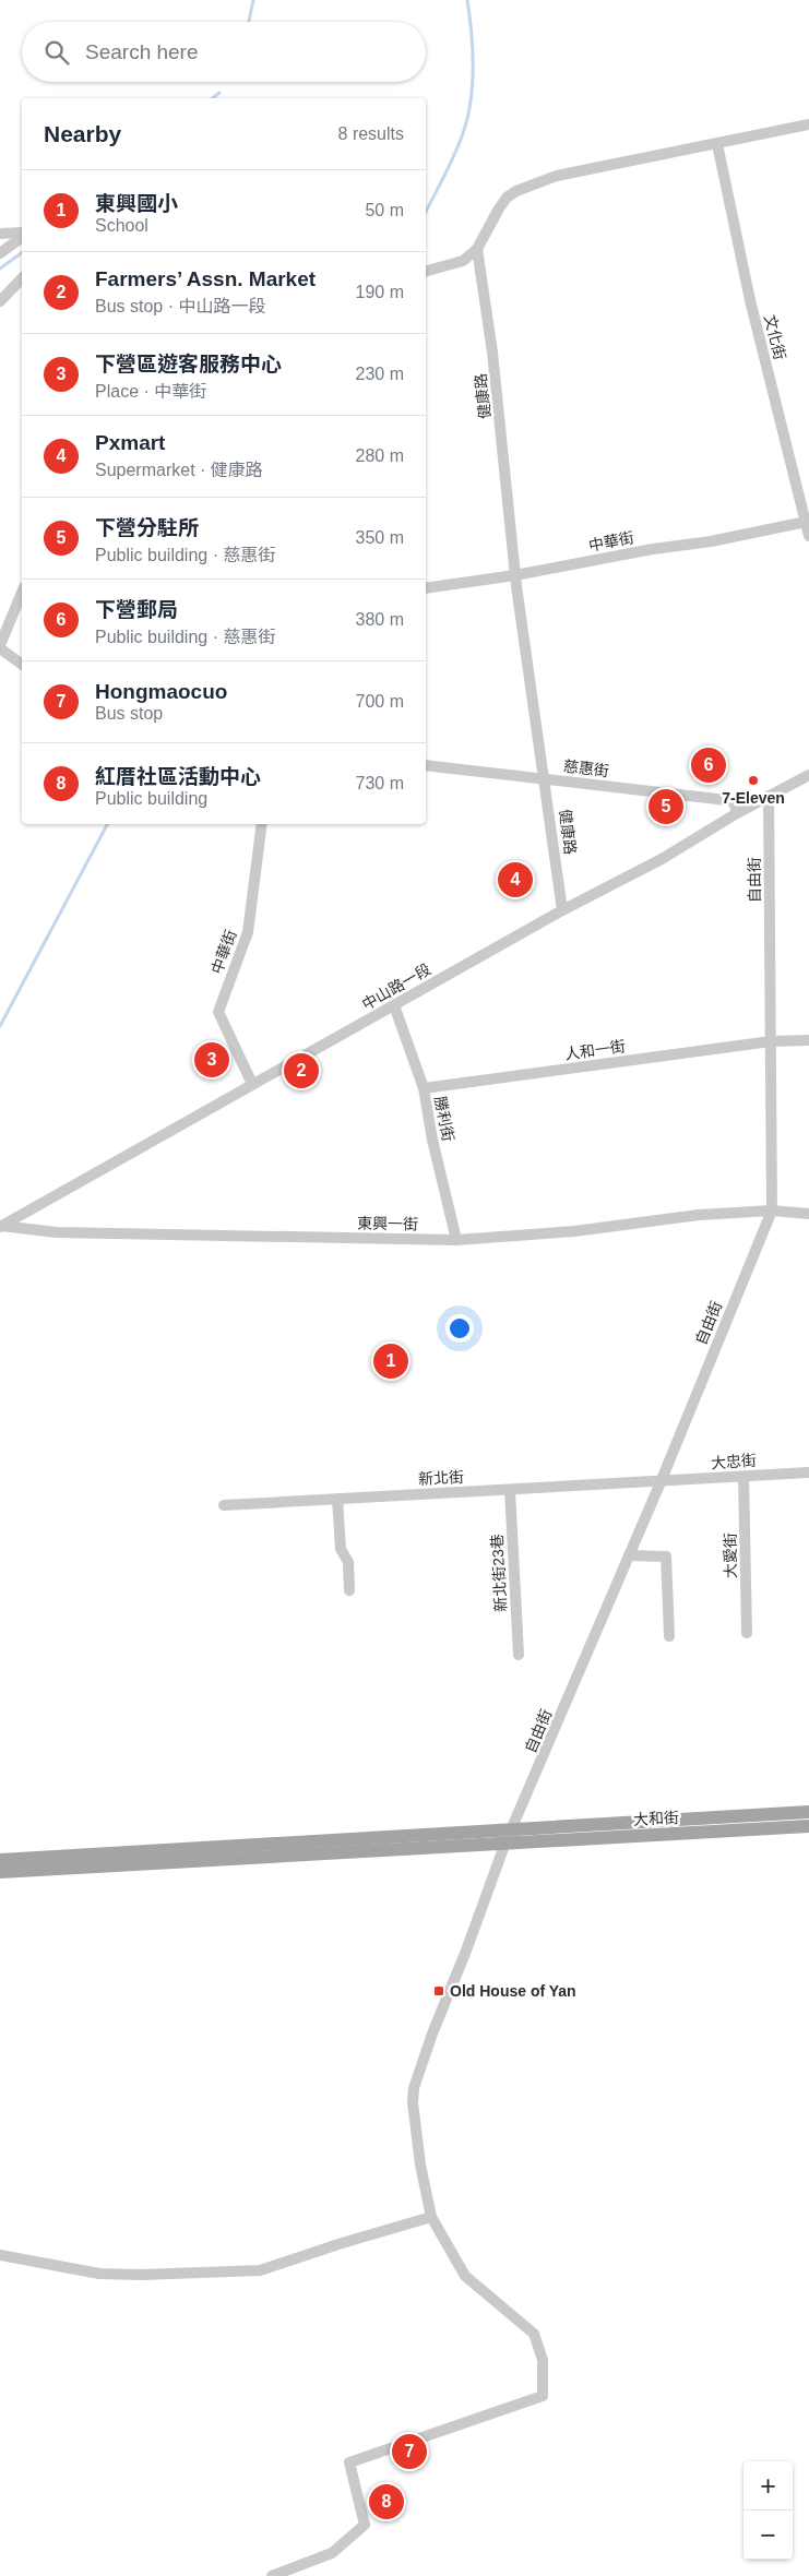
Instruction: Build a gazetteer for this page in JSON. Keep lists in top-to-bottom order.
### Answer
{
  "streets": {
    "main road": ["大和街"],
    "street": [
      "文化街",
      "健康路",
      "中華街",
      "慈惠街",
      "自由街",
      "中山路一段",
      "人和一街",
      "勝利街",
      "東興一街",
      "大忠街",
      "新北街",
      "大愛街",
      "新北街23巷"
    ]
  },
  "crossings": [
    ["文化街", "中華街"],
    ["健康路", "中華街"],
    ["健康路", "慈惠街"],
    ["健康路", "中山路一段"],
    ["中華街", "中山路一段"],
    ["慈惠街", "中山路一段"],
    ["自由街", "中山路一段"],
    ["自由街", "人和一街"],
    ["自由街", "東興一街"],
    ["自由街", "大忠街"],
    ["自由街", "新北街"],
    ["自由街", "大和街"],
    ["中山路一段", "勝利街"],
    ["中山路一段", "東興一街"],
    ["人和一街", "勝利街"],
    ["勝利街", "東興一街"],
    ["大忠街", "新北街"],
    ["大忠街", "大愛街"],
    ["新北街", "新北街23巷"]
  ],
  "places": {
    "other": ["7-Eleven"],
    "transit": ["Old House of Yan"]
  },
  "page": {
    "search": "Search here",
    "heading": ["Nearby", "8 results"],
    "list": [
      {
        "mark": "1",
        "name": "東興國小",
        "note": "School",
        "value": "50 m"
      },
      {
        "mark": "2",
        "name": "Farmers’ Assn. Market",
        "note": "Bus stop · 中山路一段",
        "value": "190 m"
      },
      {
        "mark": "3",
        "name": "下營區遊客服務中心",
        "note": "Place · 中華街",
        "value": "230 m"
      },
      {
        "mark": "4",
        "name": "Pxmart",
        "note": "Supermarket · 健康路",
        "value": "280 m"
      },
      {
        "mark": "5",
        "name": "下營分駐所",
        "note": "Public building · 慈惠街",
        "value": "350 m"
      },
      {
        "mark": "6",
        "name": "下營郵局",
        "note": "Public building · 慈惠街",
        "value": "380 m"
      },
      {
        "mark": "7",
        "name": "Hongmaocuo",
        "note": "Bus stop",
        "value": "700 m"
      },
      {
        "mark": "8",
        "name": "紅厝社區活動中心",
        "note": "Public building",
        "value": "730 m"
      }
    ],
    "pins": [
      "6",
      "5",
      "4",
      "3",
      "2",
      "1",
      "7",
      "8"
    ],
    "map_buttons": ["+", "−"]
  }
}
